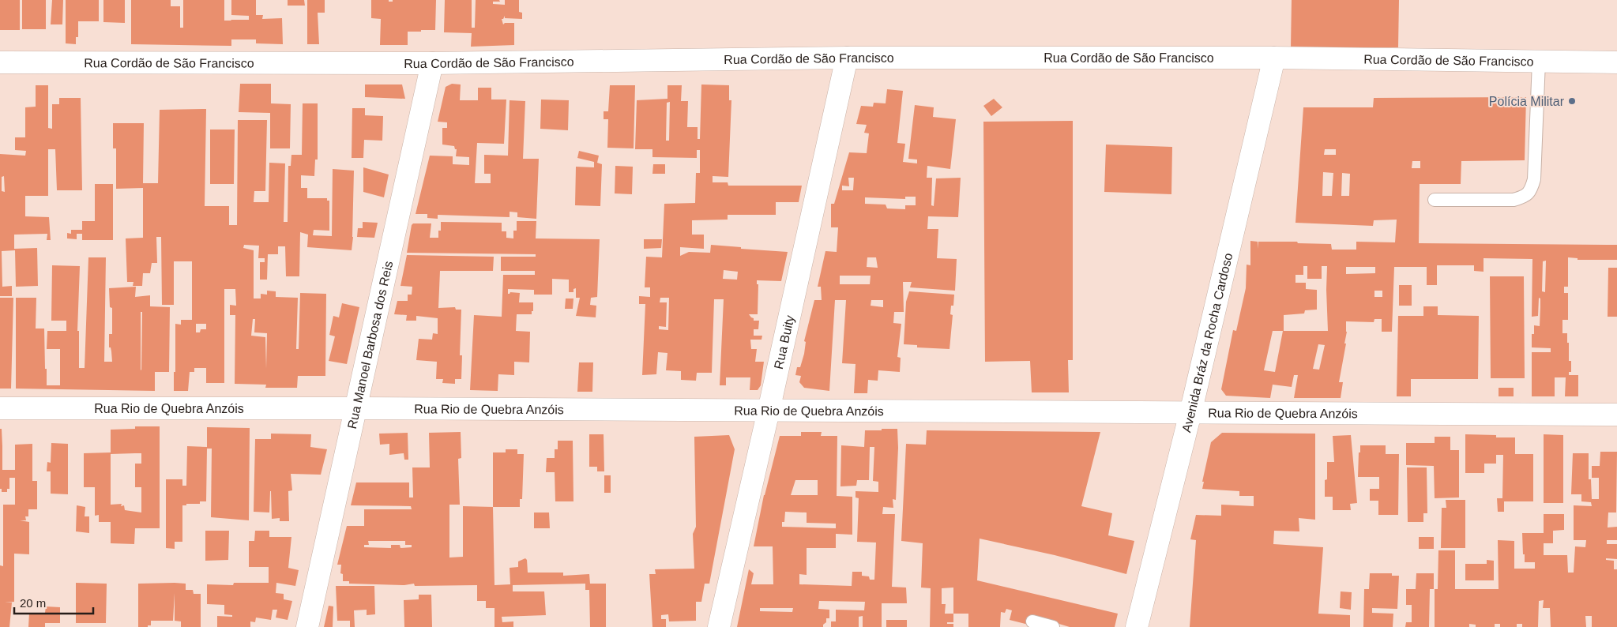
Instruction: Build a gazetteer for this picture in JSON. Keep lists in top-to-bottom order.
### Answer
{
  "streets": {
    "street": [
      "Rua Cordão de São Francisco",
      "Rua Buity",
      "Avenida Bráz da Rocha Cardoso",
      "Rua Manoel Barbosa dos Reis",
      "Rua Rio de Quebra Anzóis"
    ]
  },
  "crossings": [
    ["Rua Cordão de São Francisco", "Rua Buity"],
    ["Rua Cordão de São Francisco", "Avenida Bráz da Rocha Cardoso"],
    ["Rua Cordão de São Francisco", "Rua Manoel Barbosa dos Reis"],
    ["Rua Buity", "Rua Rio de Quebra Anzóis"],
    ["Avenida Bráz da Rocha Cardoso", "Rua Rio de Quebra Anzóis"],
    ["Rua Manoel Barbosa dos Reis", "Rua Rio de Quebra Anzóis"]
  ],
  "places": ["Polícia Militar"],
  "scale_bar": "20 m"
}
